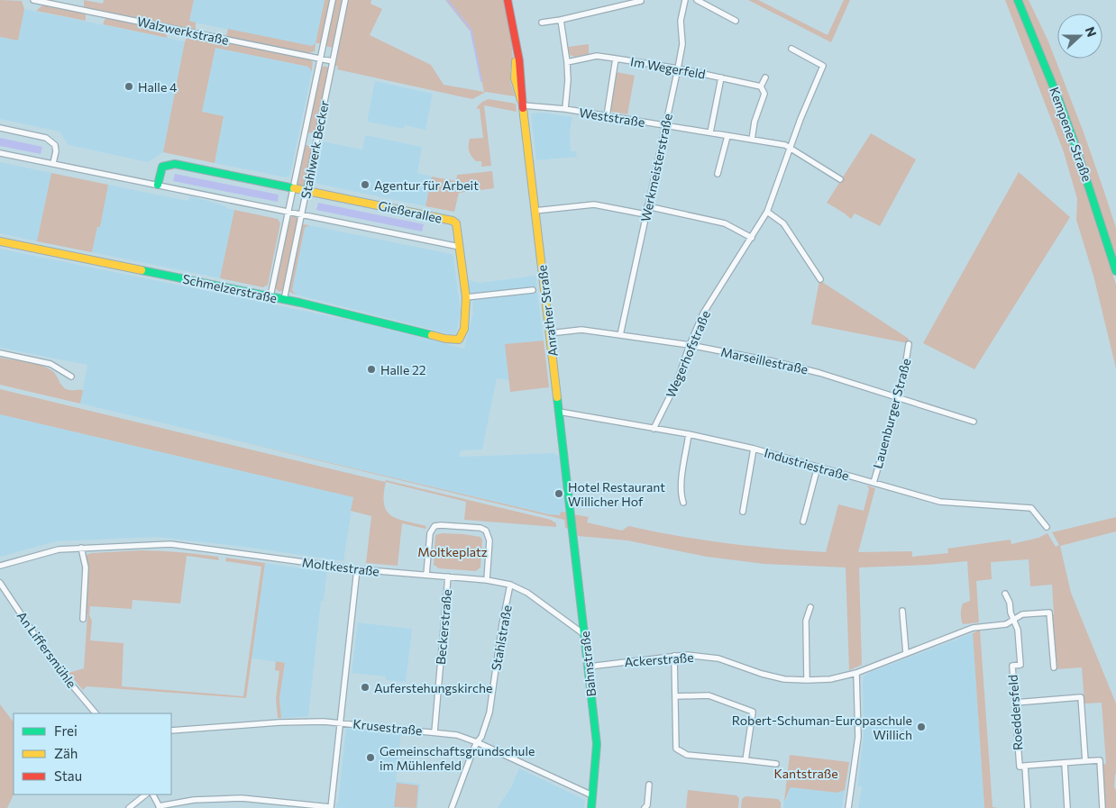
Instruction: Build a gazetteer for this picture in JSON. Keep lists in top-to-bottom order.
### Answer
{
  "streets": {
    "street": [
      "Walzwerkstraße",
      "Im Wegerfeld",
      "Weststraße",
      "Kempener Straße",
      "Stahlwerk Becker",
      "Werkmeisterstraße",
      "Gießerallee",
      "Schmelzerstraße",
      "Anrather Straße",
      "Wegerhofstraße",
      "Marseillestraße",
      "Lauenburger Straße",
      "Industriestraße",
      "Moltkestraße",
      "Beckerstraße",
      "Stahlstraße",
      "An Liffersmühle",
      "Ackerstraße",
      "Bahnstraße",
      "Roeddersfeld",
      "Krusestraße"
    ]
  },
  "crossings": [
    ["Walzwerkstraße", "Stahlwerk Becker"],
    ["Im Wegerfeld", "Weststraße"],
    ["Im Wegerfeld", "Werkmeisterstraße"],
    ["Weststraße", "Werkmeisterstraße"],
    ["Weststraße", "Anrather Straße"],
    ["Weststraße", "Wegerhofstraße"],
    ["Stahlwerk Becker", "Gießerallee"],
    ["Stahlwerk Becker", "Schmelzerstraße"],
    ["Werkmeisterstraße", "Marseillestraße"],
    ["Anrather Straße", "Marseillestraße"],
    ["Anrather Straße", "Industriestraße"],
    ["Anrather Straße", "Bahnstraße"],
    ["Wegerhofstraße", "Marseillestraße"],
    ["Wegerhofstraße", "Industriestraße"],
    ["Marseillestraße", "Lauenburger Straße"],
    ["Lauenburger Straße", "Industriestraße"],
    ["Moltkestraße", "Beckerstraße"],
    ["Moltkestraße", "Stahlstraße"],
    ["Moltkestraße", "Bahnstraße"],
    ["Beckerstraße", "Krusestraße"],
    ["Stahlstraße", "Krusestraße"],
    ["Ackerstraße", "Bahnstraße"],
    ["Ackerstraße", "Roeddersfeld"],
    ["Bahnstraße", "Krusestraße"]
  ],
  "parks": ["Moltkeplatz", "Kantstraße"],
  "places": [
    "Halle 4",
    "Agentur für Arbeit",
    "Halle 22",
    "Hotel Restaurant Willicher Hof",
    "Auferstehungskirche",
    "Robert-Schuman-Europaschule Willich",
    "Gemeinschaftsgrundschule im Mühlenfeld"
  ],
  "legend": ["Frei", "Zäh", "Stau"],
  "north": "right"
}
